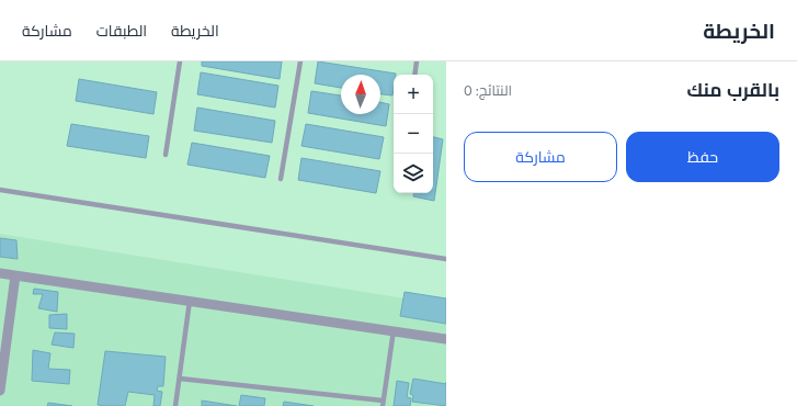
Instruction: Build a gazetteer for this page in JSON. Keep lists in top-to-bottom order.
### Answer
{
  "north": "top",
  "page": {
    "header": "الخريطة",
    "nav": ["الخريطة", "الطبقات", "مشاركة"],
    "heading": ["بالقرب منك", "النتائج: 0"],
    "map_buttons": ["+", "−"],
    "buttons": ["حفظ", "مشاركة"]
  }
}
